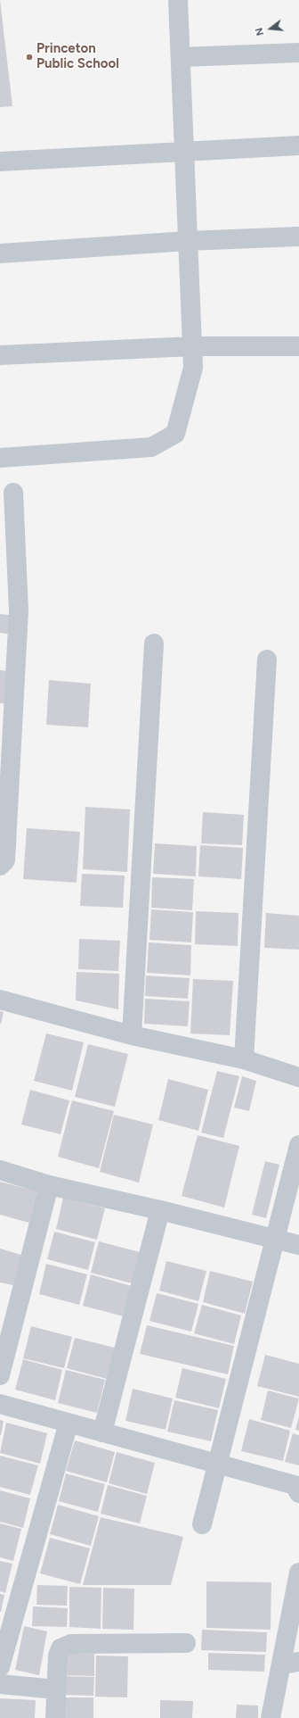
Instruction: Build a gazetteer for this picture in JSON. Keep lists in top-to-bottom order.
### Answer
{
  "places": ["Princeton Public School"],
  "north": "left"
}
